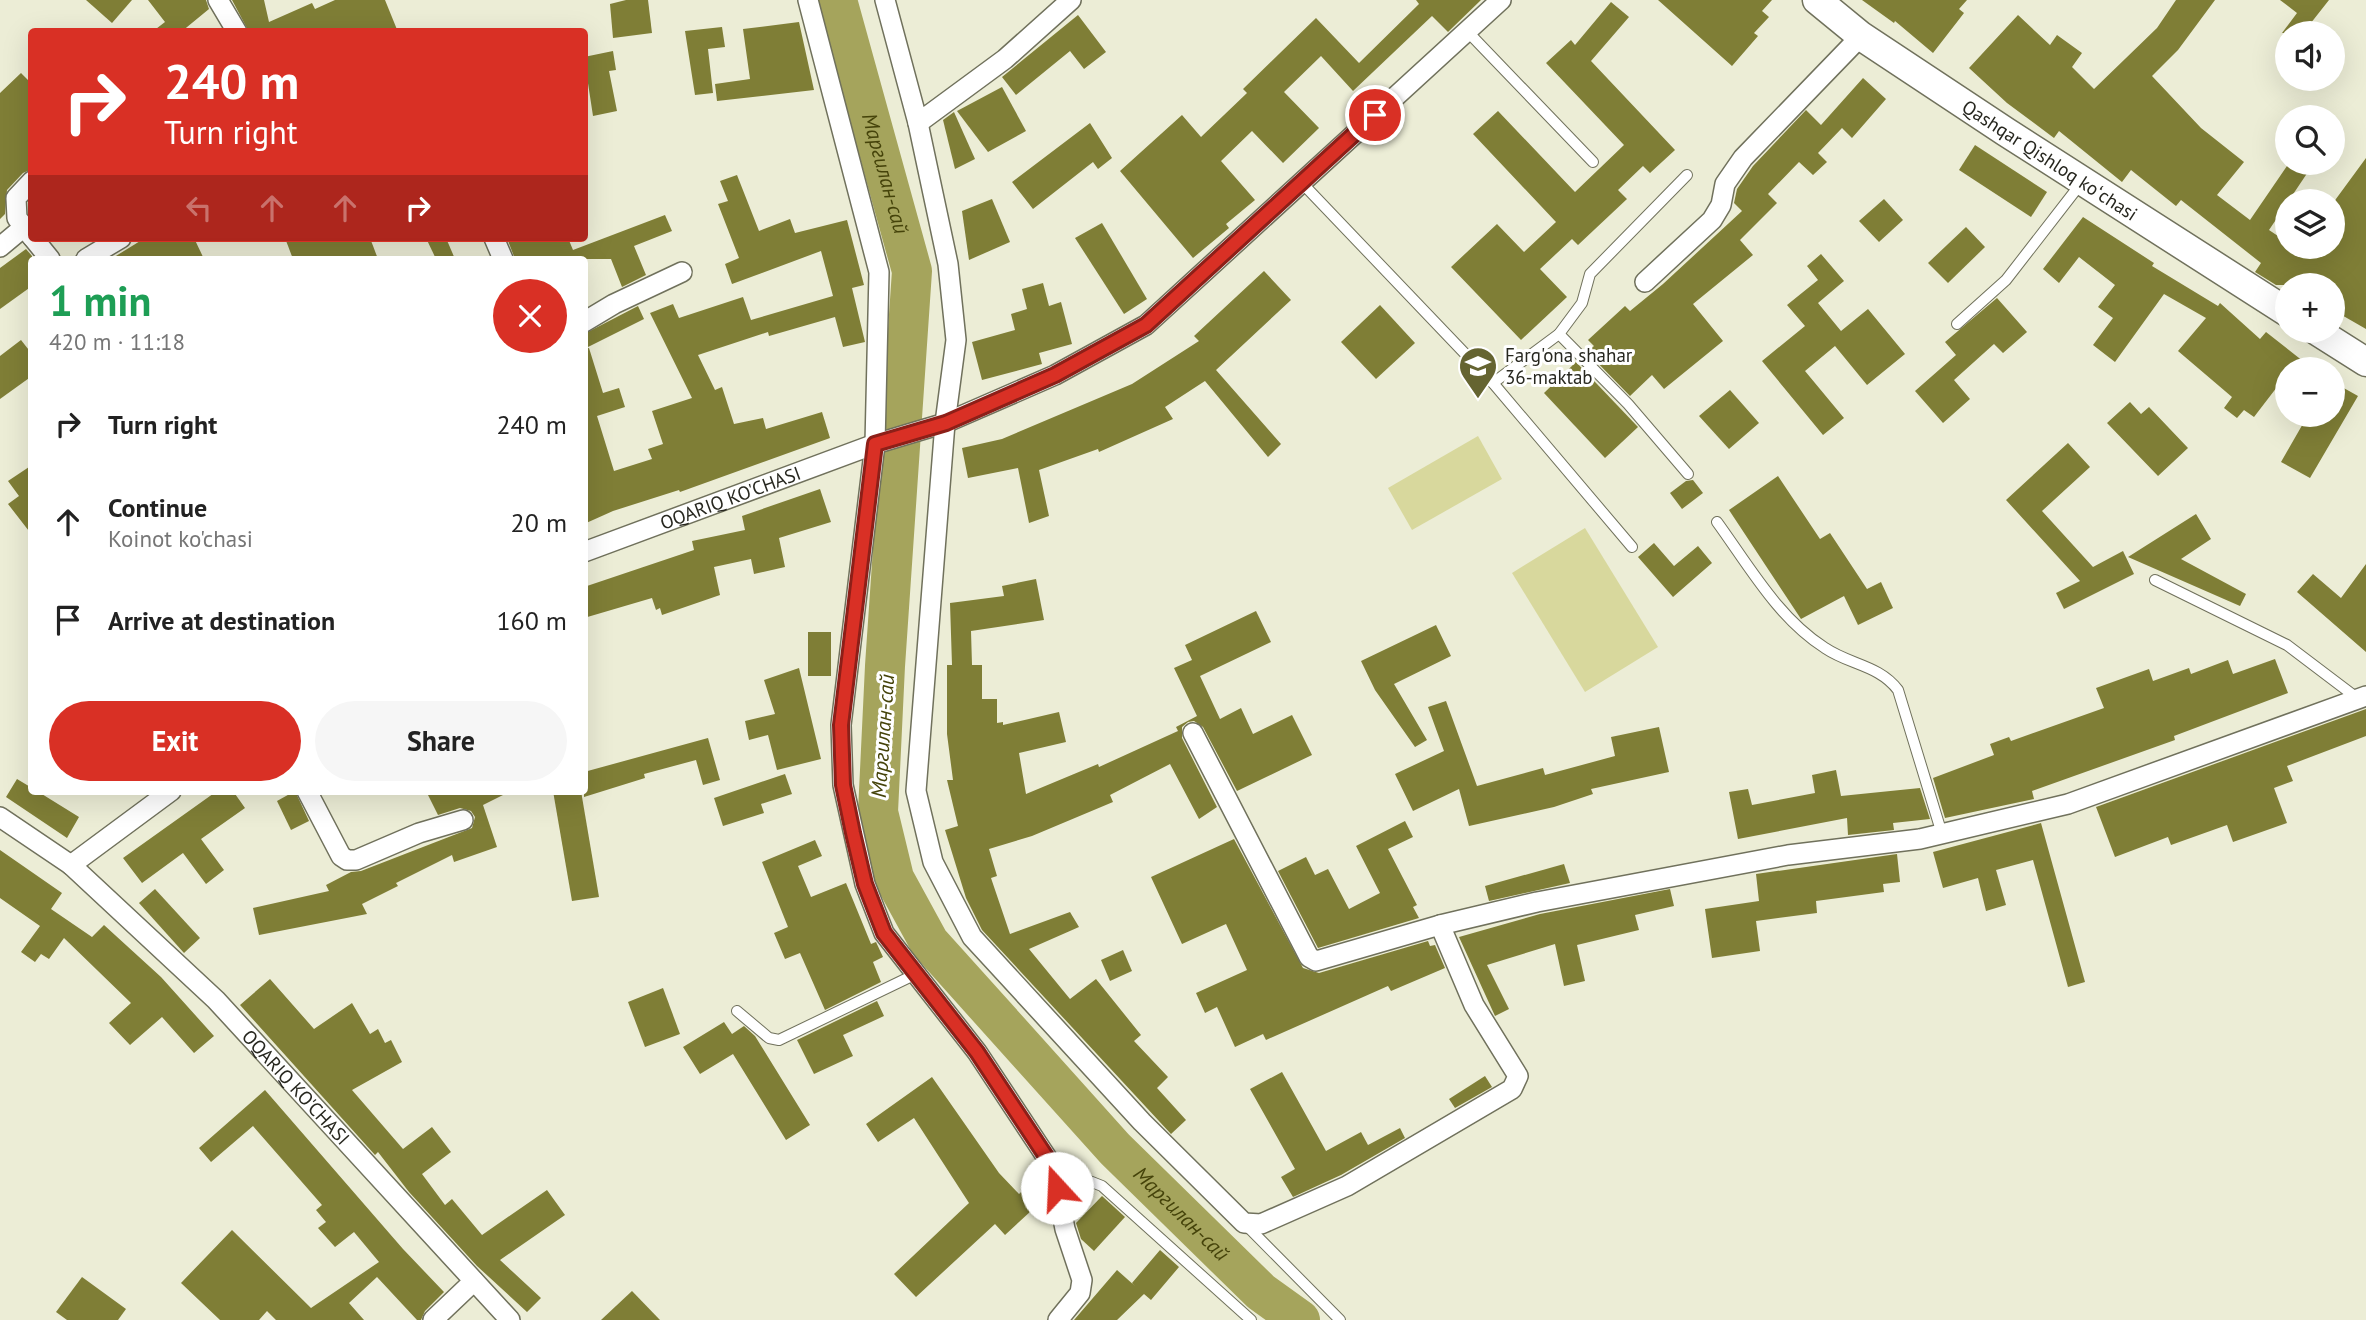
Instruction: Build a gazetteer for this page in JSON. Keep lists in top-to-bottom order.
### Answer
{
  "streets": {
    "main road": ["Qashqar Qishloq koʻchasi"],
    "street": ["OQARIQ KO'CHASI"]
  },
  "water": ["Маргилан-сай"],
  "places": {
    "school or university": ["Farg'ona shahar 36-maktab"]
  },
  "page": {
    "map_buttons": ["+", "−"],
    "turn": ["240 m", "Turn right"],
    "heading": ["1 min", "420 m · 11:18"],
    "list": [
      {
        "name": "Turn right",
        "value": "240 m"
      },
      {
        "name": "Continue",
        "note": "Koinot ko'chasi",
        "value": "20 m"
      },
      {
        "name": "Arrive at destination",
        "value": "160 m"
      }
    ],
    "buttons": ["Exit", "Share"]
  }
}
